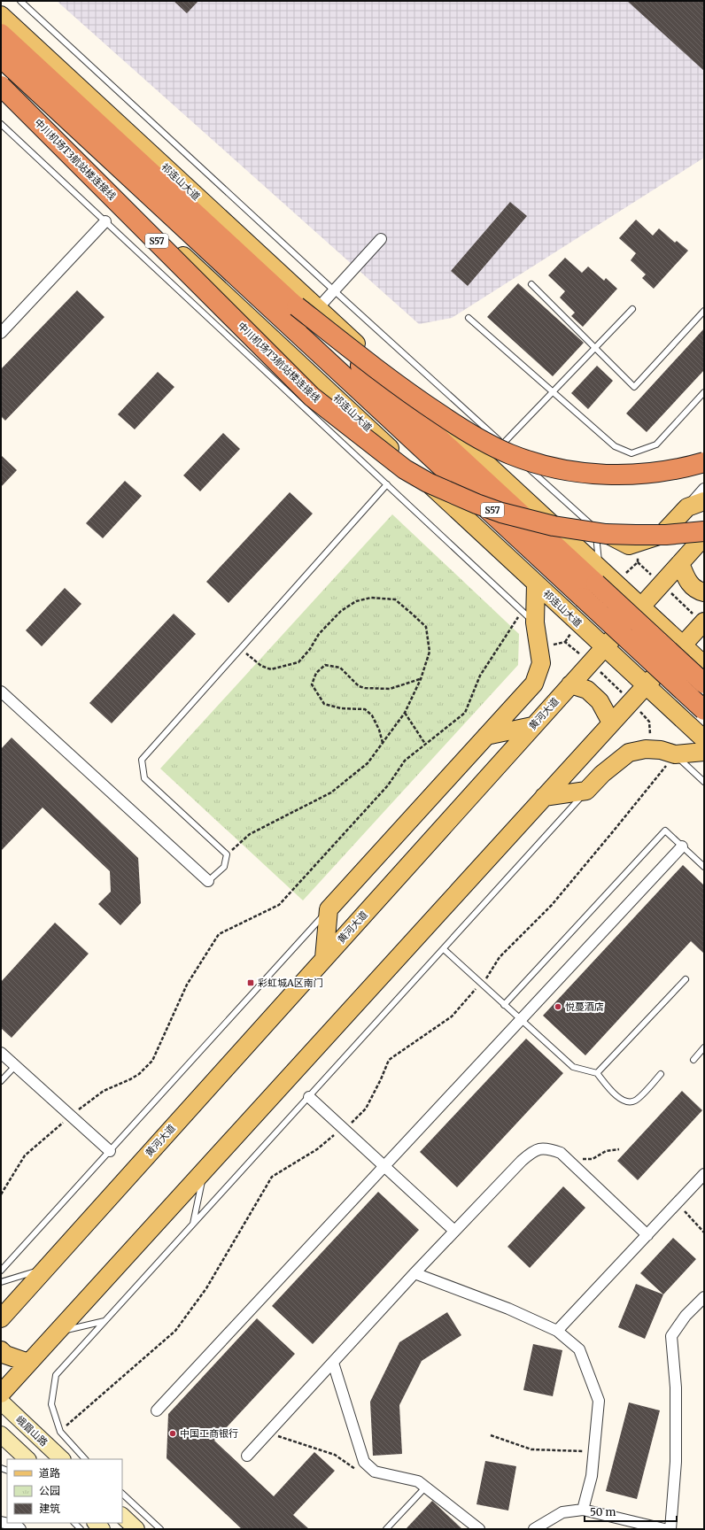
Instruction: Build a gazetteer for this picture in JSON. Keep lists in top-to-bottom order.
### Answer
{
  "streets": {
    "highway": ["中川机场T3航站楼连接线", "S57"],
    "main road": ["祁连山大道", "黄河大道"],
    "street": ["峨眉山路"]
  },
  "crossings": [
    ["中川机场T3航站楼连接线", "祁连山大道"],
    ["祁连山大道", "黄河大道"]
  ],
  "places": {
    "transit": ["彩虹城A区南门"],
    "other": ["悦蔓酒店", "中国工商银行"]
  },
  "legend": ["道路", "公园", "建筑"],
  "scale_bar": "50 m"
}
